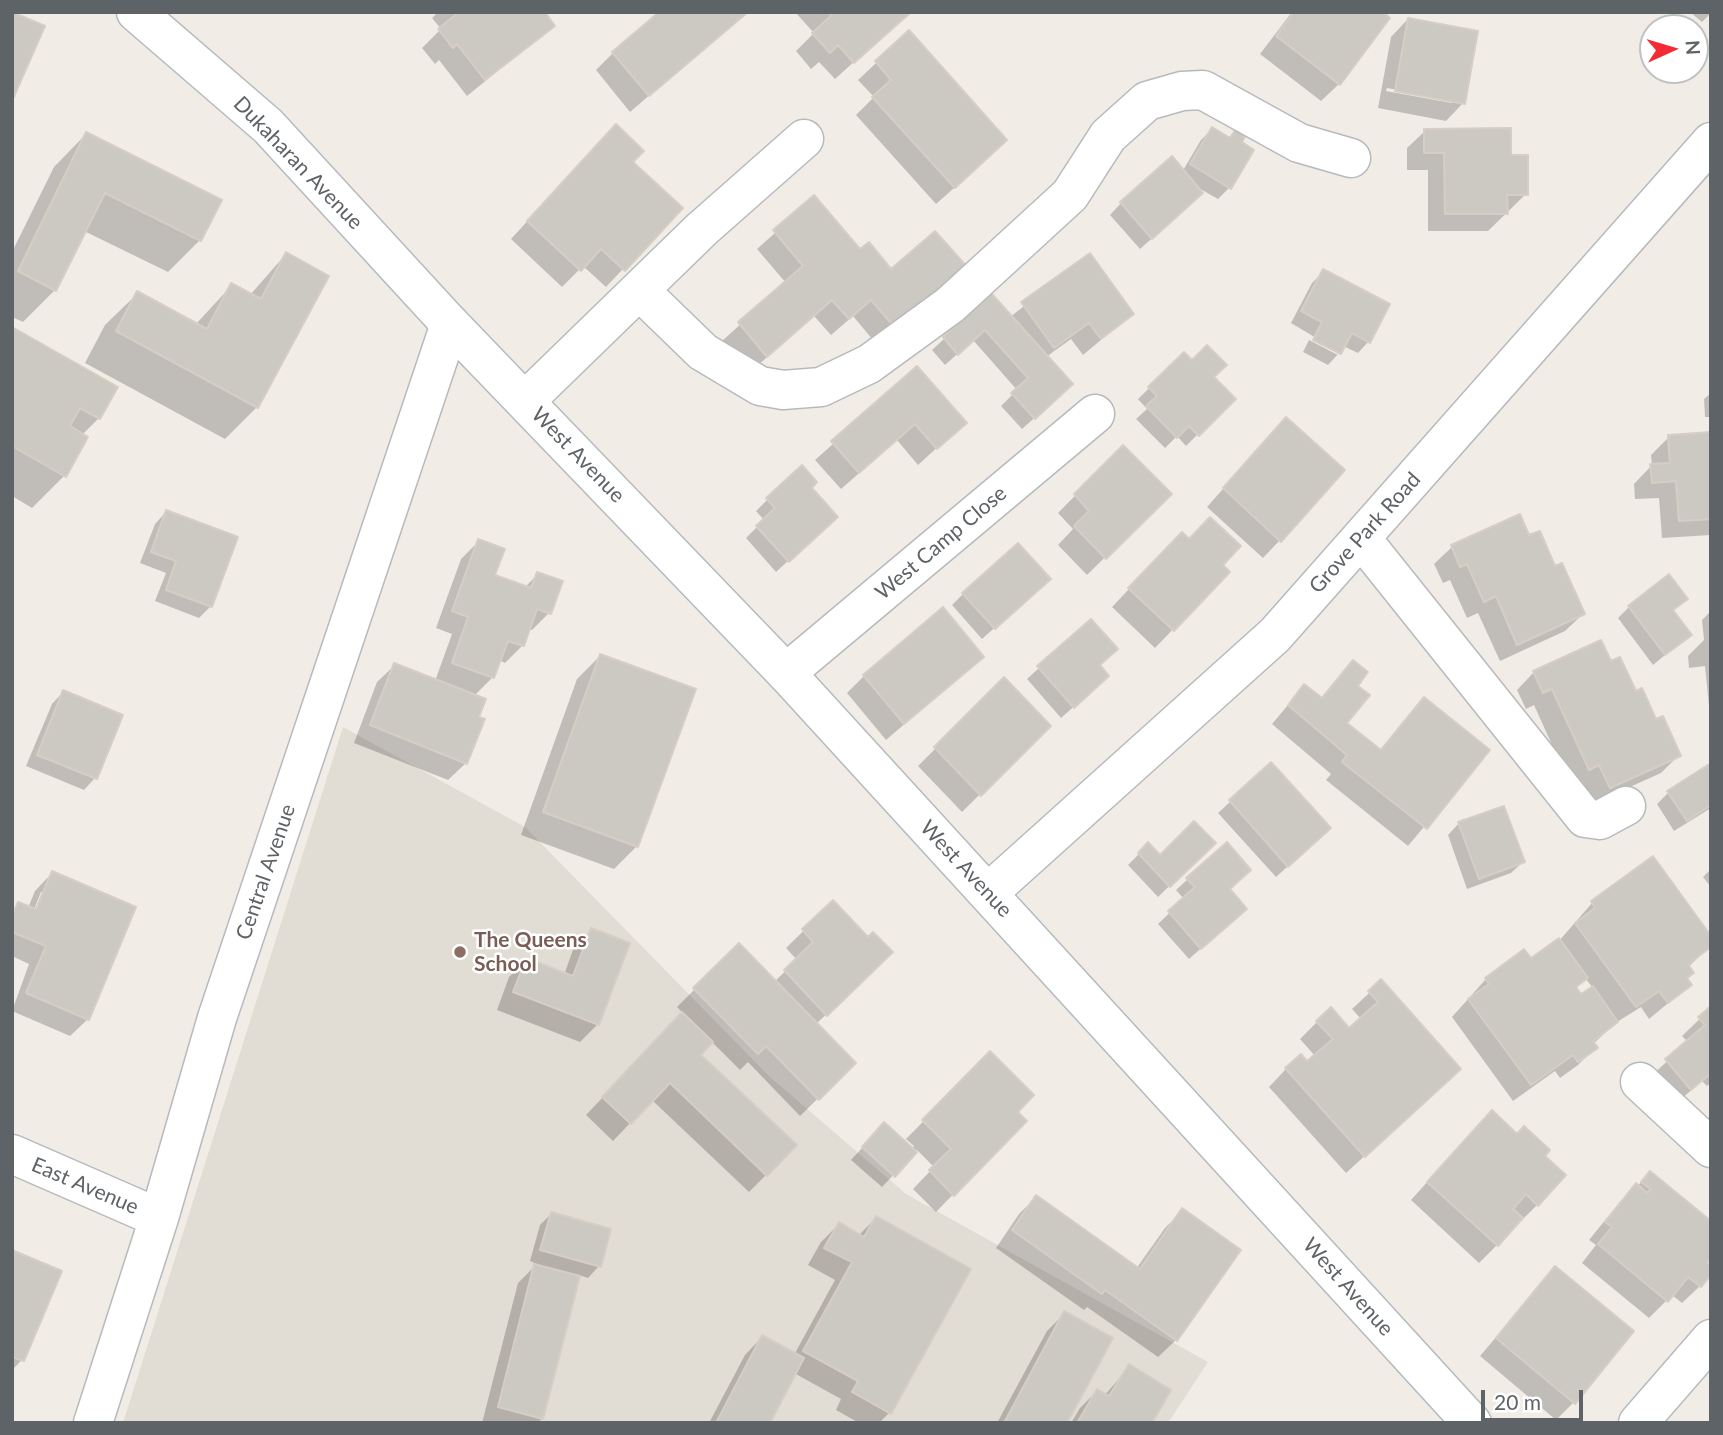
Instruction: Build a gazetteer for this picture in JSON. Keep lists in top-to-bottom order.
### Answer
{
  "streets": {
    "street": [
      "Dukaharan Avenue",
      "West Avenue",
      "Grove Park Road",
      "West Camp Close",
      "Central Avenue",
      "East Avenue"
    ]
  },
  "crossings": [
    ["Dukaharan Avenue", "West Avenue"],
    ["Dukaharan Avenue", "Central Avenue"],
    ["West Avenue", "Grove Park Road"],
    ["West Avenue", "West Camp Close"],
    ["West Avenue", "Central Avenue"],
    ["Central Avenue", "East Avenue"]
  ],
  "places": ["The Queens School"],
  "scale_bar": "20 m",
  "north": "right"
}
